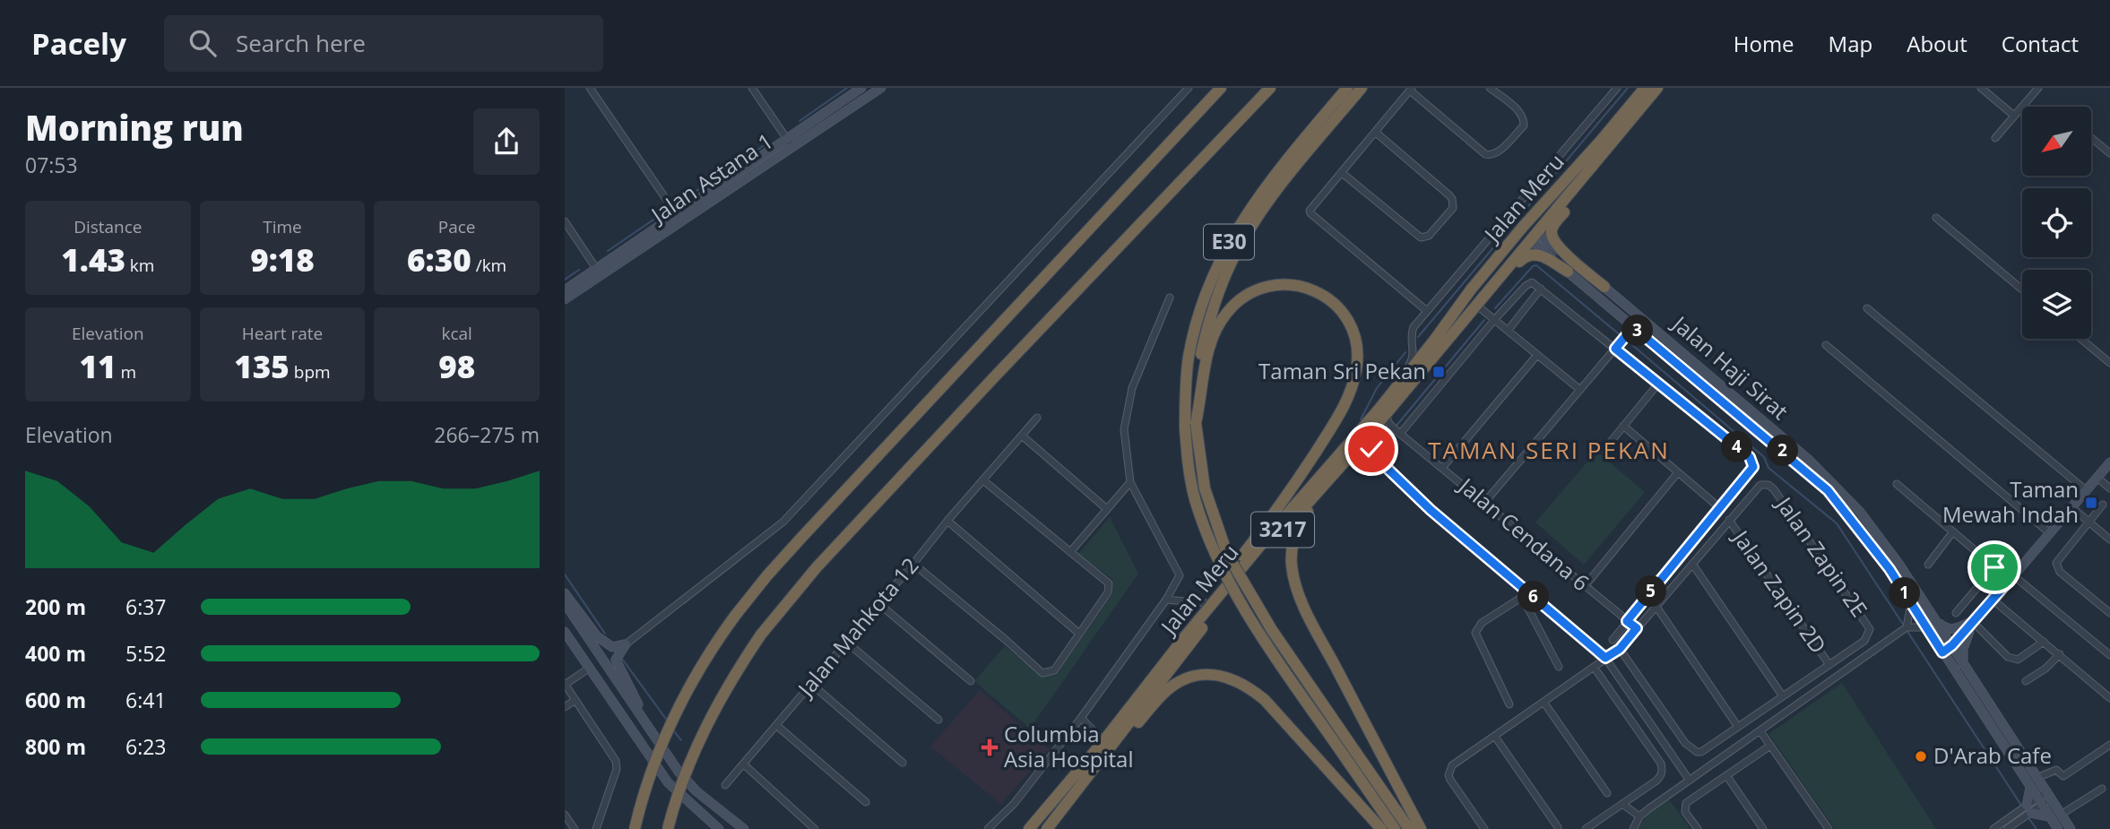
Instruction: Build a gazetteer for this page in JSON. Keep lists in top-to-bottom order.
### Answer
{
  "streets": {
    "highway": ["Jalan Meru", "E30", "3217"],
    "main road": ["Jalan Astana 1", "Jalan Haji Sirat"],
    "street": [
      "Jalan Cendana 6",
      "Jalan Zapin 2E",
      "Jalan Zapin 2D",
      "Jalan Mahkota 12"
    ]
  },
  "crossings": [
    ["Jalan Meru", "Jalan Haji Sirat"],
    ["Jalan Meru", "Jalan Cendana 6"],
    ["Jalan Zapin 2E", "Jalan Zapin 2D"]
  ],
  "districts": ["TAMAN SERI PEKAN"],
  "places": {
    "transit": ["Taman Sri Pekan", "Taman Mewah Indah"],
    "health": ["Columbia Asia Hospital"],
    "other": ["D'Arab Cafe"]
  },
  "north": "bottom left",
  "page": {
    "header": "Pacely",
    "search": "Search here",
    "nav": [
      "Home",
      "Map",
      "About",
      "Contact"
    ],
    "heading": ["Morning run", "07:53"],
    "stats": [
      ["Distance", "1.43 km"],
      ["Time", "9:18"],
      ["Pace", "6:30 /km"],
      ["Elevation", "11 m"],
      ["Heart rate", "135 bpm"],
      ["kcal", "98"]
    ],
    "pins": [
      "3",
      "4",
      "2",
      "5",
      "1",
      "6"
    ],
    "chart": ["Elevation", "266–275 m"],
    "list": [
      {
        "name": "200 m",
        "note": "6:37"
      },
      {
        "name": "400 m",
        "note": "5:52"
      },
      {
        "name": "600 m",
        "note": "6:41"
      },
      {
        "name": "800 m",
        "note": "6:23"
      }
    ]
  }
}
